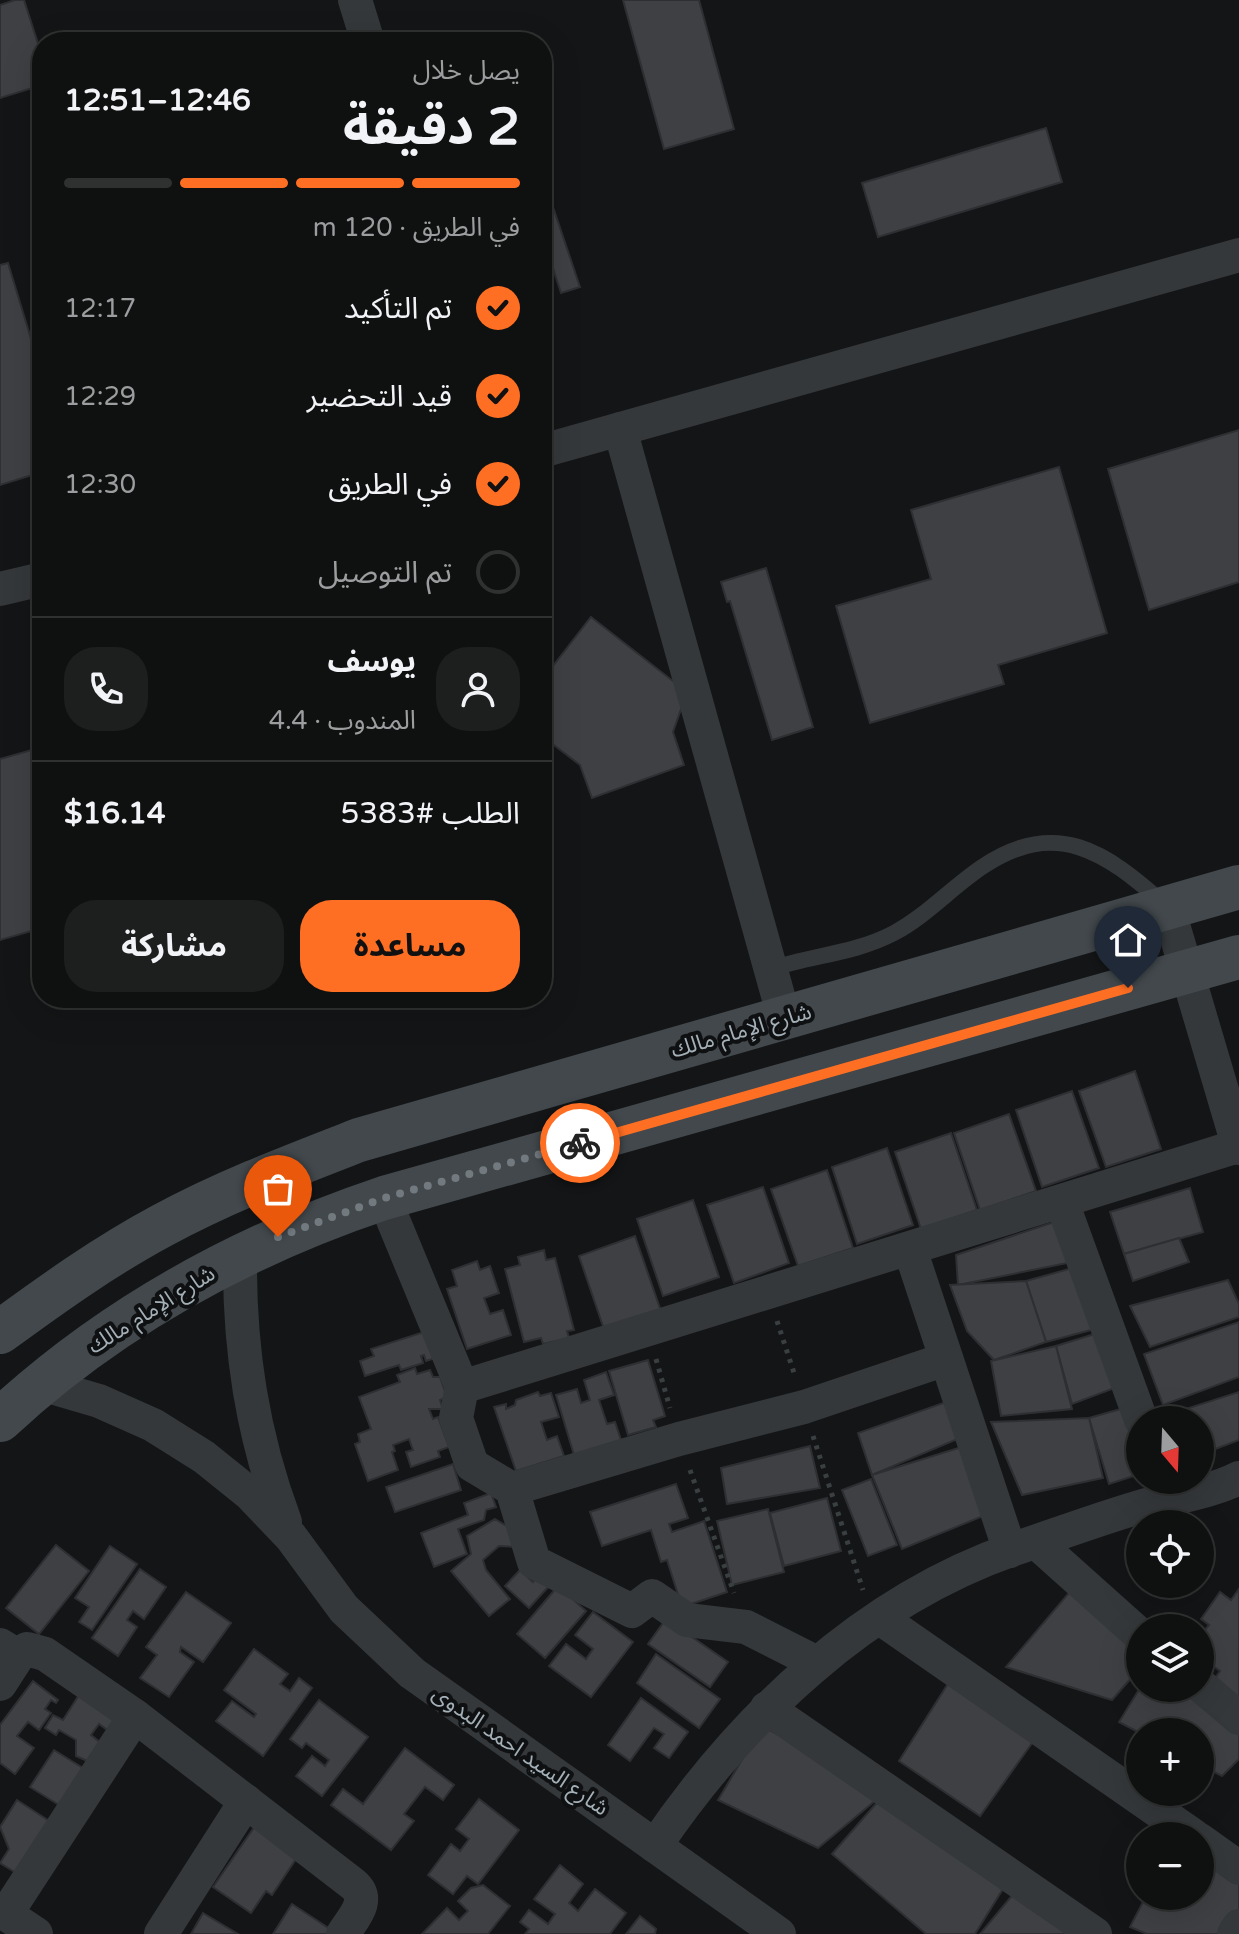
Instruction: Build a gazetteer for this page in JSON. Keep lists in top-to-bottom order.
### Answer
{
  "streets": {
    "street": ["شارع الإمام مالك", "شارع السيد احمد البدوى"]
  },
  "crossings": [
    ["شارع الإمام مالك", "شارع السيد احمد البدوى"]
  ],
  "north": "bottom",
  "page": {
    "heading": ["2 دقيقة", "يصل خلال", "12:46–12:51"],
    "panel": [
      "يوسف",
      "المندوب · 4.4",
      "الطلب #5383",
      "$16.14"
    ],
    "bar": "في الطريق · 120 m",
    "list": [
      ["تم التأكيد", "12:17"],
      ["قيد التحضير", "12:29"],
      ["في الطريق", "12:30"],
      "تم التوصيل"
    ],
    "buttons": ["مساعدة", "مشاركة"],
    "map_buttons": ["+", "−"]
  }
}
